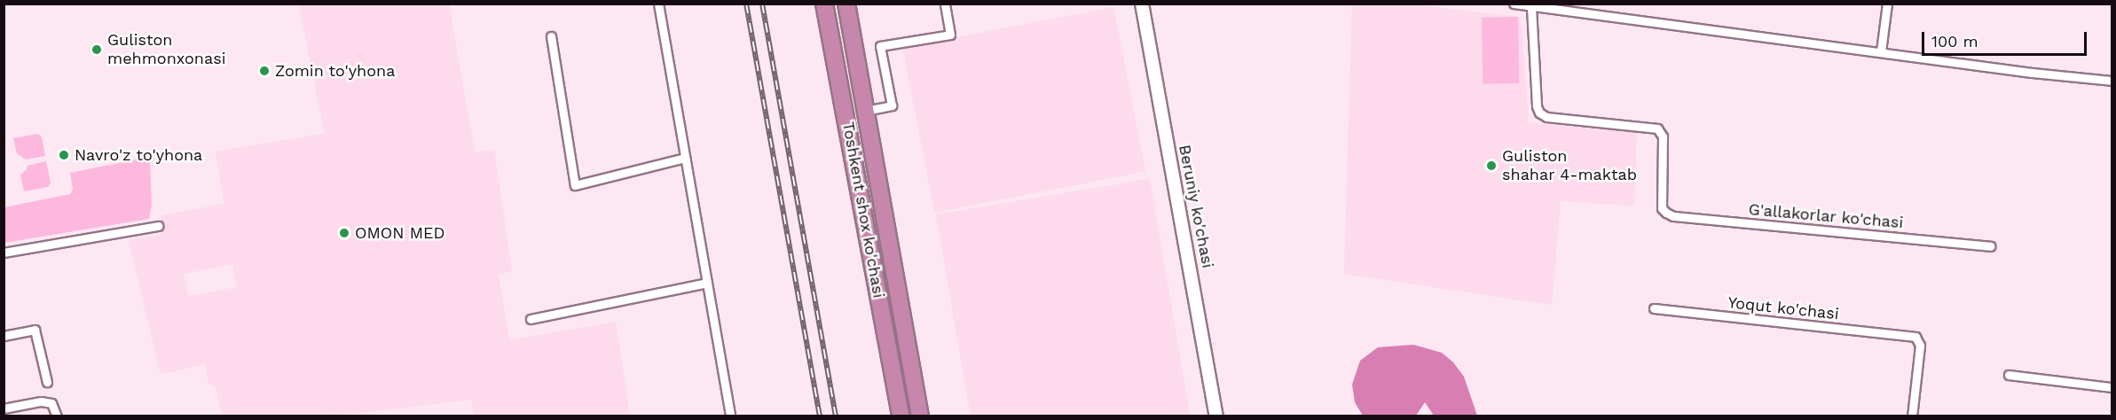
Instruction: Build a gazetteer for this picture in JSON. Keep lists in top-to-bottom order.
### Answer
{
  "streets": {
    "highway": ["Toshkent shox ko'chasi"],
    "street": ["Beruniy ko'chasi", "G'allakorlar ko'chasi", "Yoqut ko'chasi"]
  },
  "places": [
    "Guliston mehmonxonasi",
    "Zomin to'yhona",
    "Navro'z to'yhona",
    "Guliston shahar 4-maktab",
    "OMON MED"
  ],
  "scale_bar": "100 m"
}
